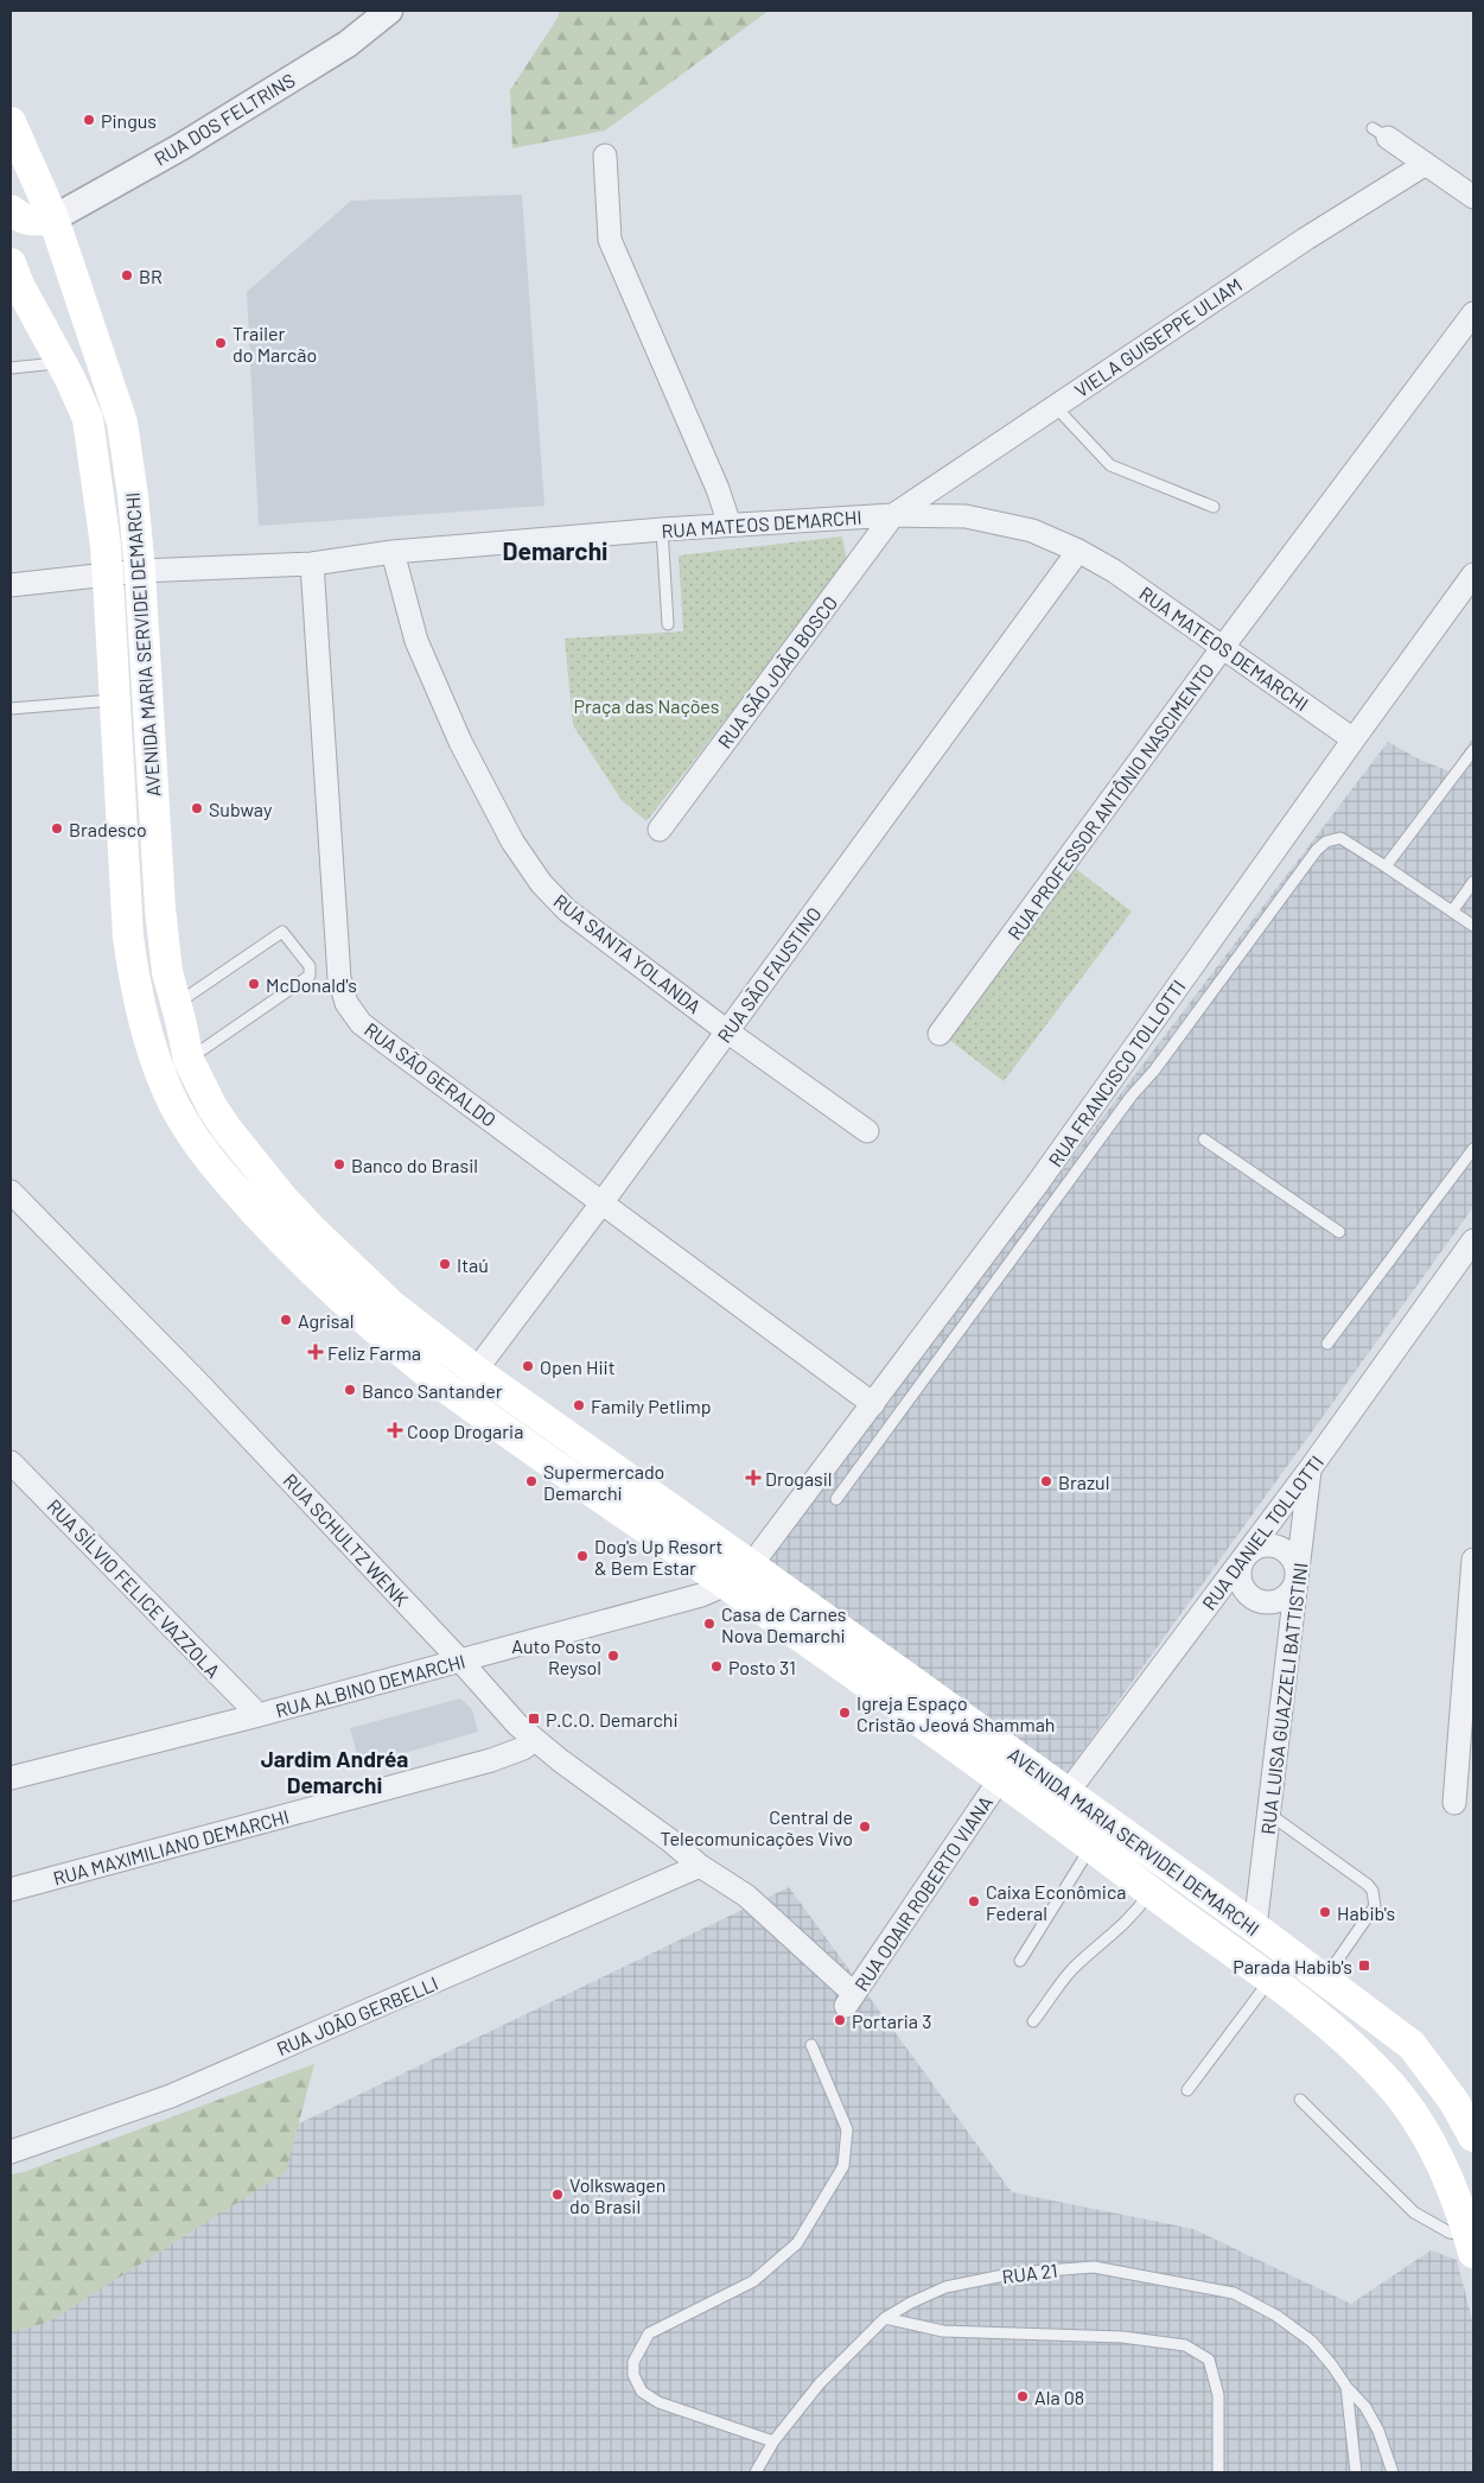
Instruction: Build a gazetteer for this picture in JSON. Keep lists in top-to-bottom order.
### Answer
{
  "streets": {
    "main road": ["AVENIDA MARIA SERVIDEI DEMARCHI"],
    "street": [
      "RUA DOS FELTRINS",
      "VIELA GUISEPPE ULIAM",
      "RUA MATEOS DEMARCHI",
      "RUA SÃO JOÃO BOSCO",
      "RUA PROFESSOR ANTÔNIO NASCIMENTO",
      "RUA SANTA YOLANDA",
      "RUA SÃO FAUSTINO",
      "RUA FRANCISCO TOLLOTTI",
      "RUA SÃO GERALDO",
      "RUA DANIEL TOLLOTTI",
      "RUA SCHULTZ WENK",
      "RUA SÍLVIO FELICE VAZZOLA",
      "RUA ALBINO DEMARCHI",
      "RUA LUISA GUAZZELI BATTISTINI",
      "RUA MAXIMILIANO DEMARCHI",
      "RUA ODAIR ROBERTO VIANA",
      "RUA JOÃO GERBELLI"
    ],
    "lane": ["RUA 21"]
  },
  "crossings": [
    ["RUA DOS FELTRINS", "AVENIDA MARIA SERVIDEI DEMARCHI"],
    ["VIELA GUISEPPE ULIAM", "RUA MATEOS DEMARCHI"],
    ["VIELA GUISEPPE ULIAM", "RUA SÃO JOÃO BOSCO"],
    ["RUA MATEOS DEMARCHI", "AVENIDA MARIA SERVIDEI DEMARCHI"],
    ["RUA MATEOS DEMARCHI", "RUA SÃO JOÃO BOSCO"],
    ["RUA MATEOS DEMARCHI", "RUA PROFESSOR ANTÔNIO NASCIMENTO"],
    ["RUA MATEOS DEMARCHI", "RUA SANTA YOLANDA"],
    ["RUA MATEOS DEMARCHI", "RUA SÃO FAUSTINO"],
    ["RUA MATEOS DEMARCHI", "RUA FRANCISCO TOLLOTTI"],
    ["RUA MATEOS DEMARCHI", "RUA SÃO GERALDO"],
    ["AVENIDA MARIA SERVIDEI DEMARCHI", "RUA SÃO FAUSTINO"],
    ["AVENIDA MARIA SERVIDEI DEMARCHI", "RUA FRANCISCO TOLLOTTI"],
    ["AVENIDA MARIA SERVIDEI DEMARCHI", "RUA DANIEL TOLLOTTI"],
    ["AVENIDA MARIA SERVIDEI DEMARCHI", "RUA ALBINO DEMARCHI"],
    ["AVENIDA MARIA SERVIDEI DEMARCHI", "RUA LUISA GUAZZELI BATTISTINI"],
    ["AVENIDA MARIA SERVIDEI DEMARCHI", "RUA ODAIR ROBERTO VIANA"],
    ["RUA SANTA YOLANDA", "RUA SÃO FAUSTINO"],
    ["RUA SÃO FAUSTINO", "RUA SÃO GERALDO"],
    ["RUA FRANCISCO TOLLOTTI", "RUA SÃO GERALDO"],
    ["RUA FRANCISCO TOLLOTTI", "RUA ALBINO DEMARCHI"],
    ["RUA DANIEL TOLLOTTI", "RUA LUISA GUAZZELI BATTISTINI"],
    ["RUA SCHULTZ WENK", "RUA ALBINO DEMARCHI"],
    ["RUA SCHULTZ WENK", "RUA MAXIMILIANO DEMARCHI"],
    ["RUA SCHULTZ WENK", "RUA ODAIR ROBERTO VIANA"],
    ["RUA SCHULTZ WENK", "RUA JOÃO GERBELLI"],
    ["RUA SÍLVIO FELICE VAZZOLA", "RUA ALBINO DEMARCHI"]
  ],
  "districts": ["Demarchi", "Jardim Andréa Demarchi"],
  "parks": ["Praça das Nações"],
  "places": {
    "other": [
      "Pingus",
      "BR",
      "Trailer do Marcão",
      "Subway",
      "Bradesco",
      "McDonald's",
      "Banco do Brasil",
      "Itaú",
      "Agrisal",
      "Open Hiit",
      "Banco Santander",
      "Family Petlimp",
      "Supermercado Demarchi",
      "Brazul",
      "Dog's Up Resort & Bem Estar",
      "Casa de Carnes Nova Demarchi",
      "Auto Posto Reysol",
      "Posto 31",
      "Igreja Espaço Cristão Jeová Shammah",
      "Central de Telecomunicações Vivo",
      "Caixa Econômica Federal",
      "Habib's",
      "Portaria 3",
      "Volkswagen do Brasil",
      "Ala 08"
    ],
    "health": ["Feliz Farma", "Coop Drogaria", "Drogasil"],
    "transit": ["P.C.O. Demarchi", "Parada Habib's"]
  }
}
